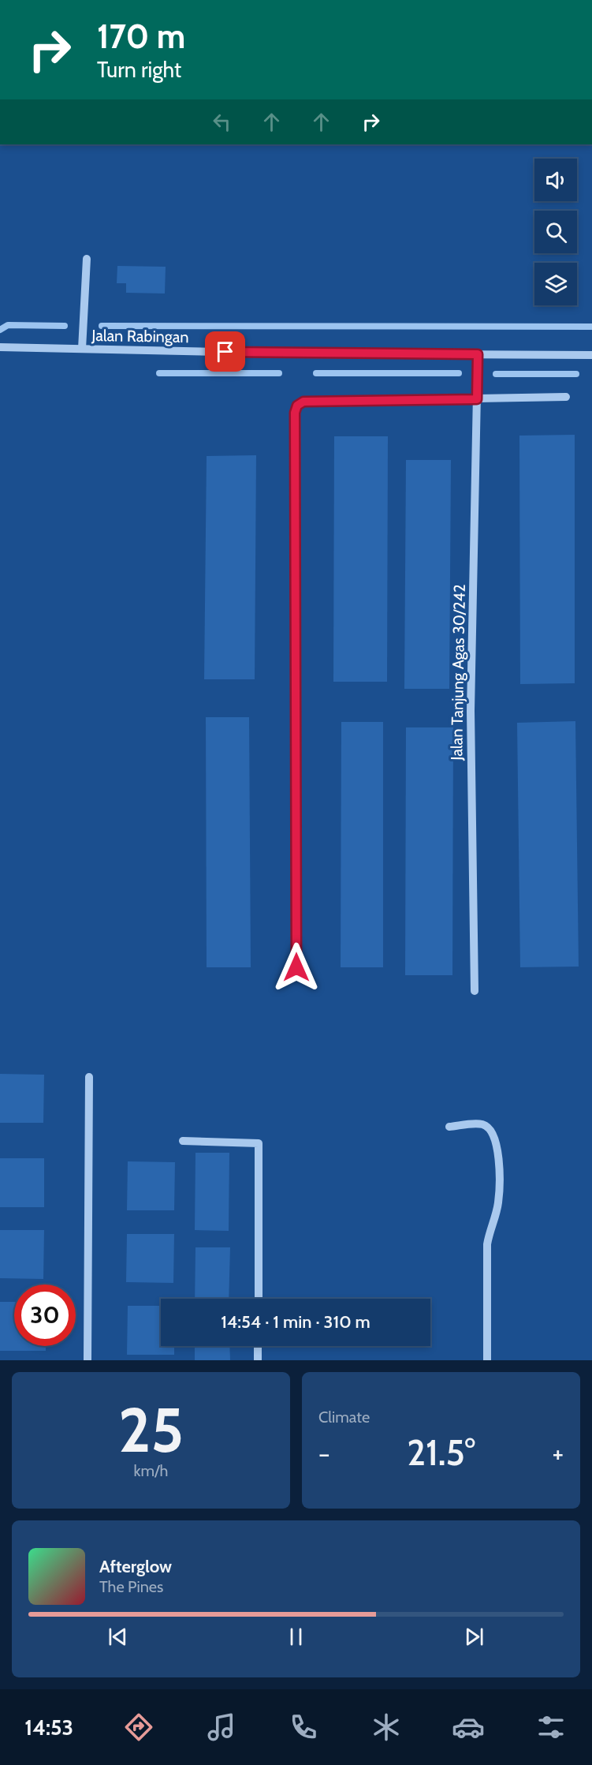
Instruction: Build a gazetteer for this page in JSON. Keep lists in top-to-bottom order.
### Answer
{
  "streets": {
    "street": ["Jalan Rabingan", "Jalan Tanjung Agas 30/242"]
  },
  "crossings": [
    ["Jalan Rabingan", "Jalan Tanjung Agas 30/242"]
  ],
  "page": {
    "turn": ["170 m", "Turn right"],
    "limit": "30",
    "trip": "14:54 · 1 min · 310 m",
    "tile": [
      ["25", "km/h"],
      "Climate"
    ],
    "heat": ["−", "21.5°", "+"],
    "song": ["Afterglow", "The Pines"],
    "tabs": "14:53"
  }
}
